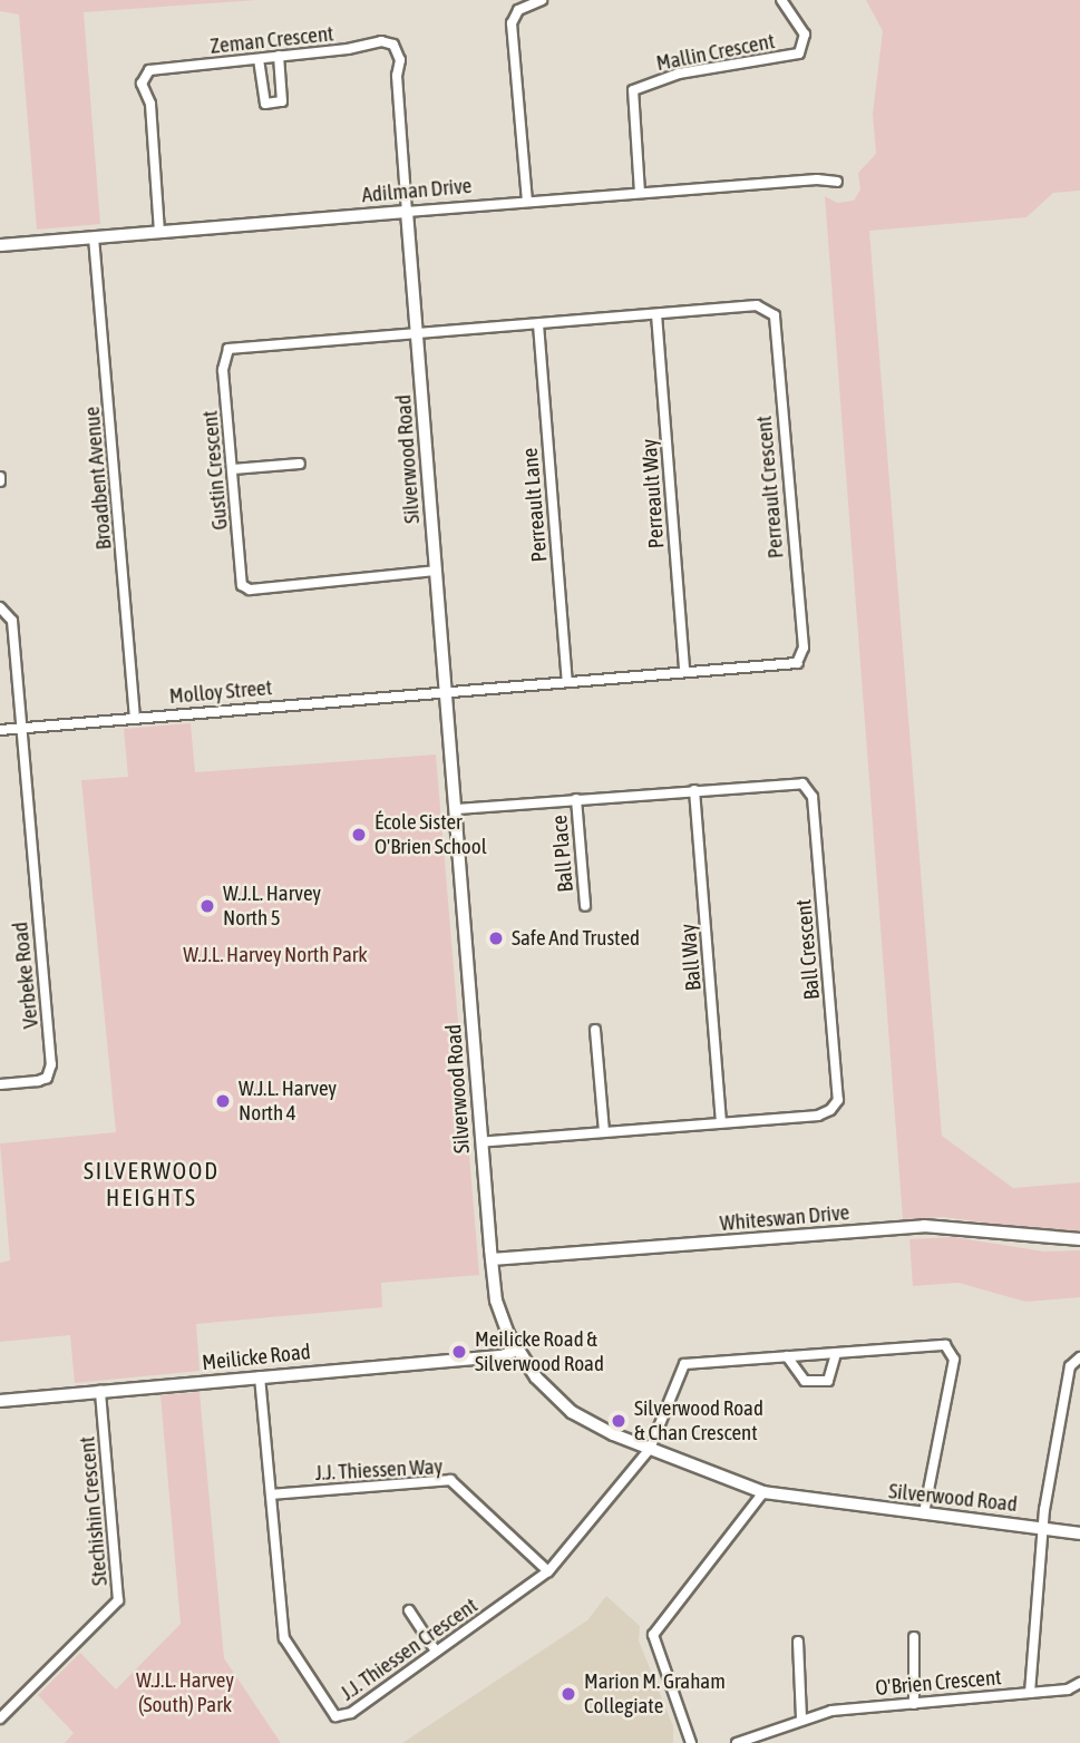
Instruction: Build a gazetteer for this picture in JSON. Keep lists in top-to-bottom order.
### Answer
{
  "streets": {
    "street": [
      "Zeman Crescent",
      "Mallin Crescent",
      "Adilman Drive",
      "Silverwood Road",
      "Gustin Crescent",
      "Broadbent Avenue",
      "Perreault Crescent",
      "Perreault Way",
      "Perreault Lane",
      "Molloy Street",
      "Ball Place",
      "Ball Crescent",
      "Ball Way",
      "Verbeke Road",
      "Whiteswan Drive",
      "Meilicke Road",
      "J.J. Thiessen Way",
      "Stechishin Crescent",
      "J.J. Thiessen Crescent",
      "O'Brien Crescent"
    ]
  },
  "crossings": [
    ["Zeman Crescent", "Adilman Drive"],
    ["Zeman Crescent", "Silverwood Road"],
    ["Mallin Crescent", "Adilman Drive"],
    ["Adilman Drive", "Silverwood Road"],
    ["Adilman Drive", "Broadbent Avenue"],
    ["Silverwood Road", "Gustin Crescent"],
    ["Silverwood Road", "Perreault Crescent"],
    ["Silverwood Road", "Molloy Street"],
    ["Silverwood Road", "Ball Crescent"],
    ["Silverwood Road", "Whiteswan Drive"],
    ["Silverwood Road", "Meilicke Road"],
    ["Silverwood Road", "J.J. Thiessen Crescent"],
    ["Silverwood Road", "O'Brien Crescent"],
    ["Gustin Crescent", "Perreault Crescent"],
    ["Broadbent Avenue", "Molloy Street"],
    ["Perreault Crescent", "Perreault Way"],
    ["Perreault Crescent", "Perreault Lane"],
    ["Perreault Crescent", "Molloy Street"],
    ["Molloy Street", "Verbeke Road"],
    ["Ball Place", "Ball Crescent"],
    ["Ball Crescent", "Ball Way"],
    ["Meilicke Road", "Stechishin Crescent"],
    ["Meilicke Road", "J.J. Thiessen Crescent"],
    ["J.J. Thiessen Way", "J.J. Thiessen Crescent"]
  ],
  "districts": ["SILVERWOOD HEIGHTS"],
  "parks": ["W.J.L. Harvey North Park", "W.J.L. Harvey (South) Park"],
  "places": [
    "École Sister O'Brien School",
    "W.J.L. Harvey North 5",
    "Safe And Trusted",
    "W.J.L. Harvey North 4",
    "Meilicke Road & Silverwood Road",
    "Silverwood Road & Chan Crescent",
    "Marion M. Graham Collegiate"
  ]
}
